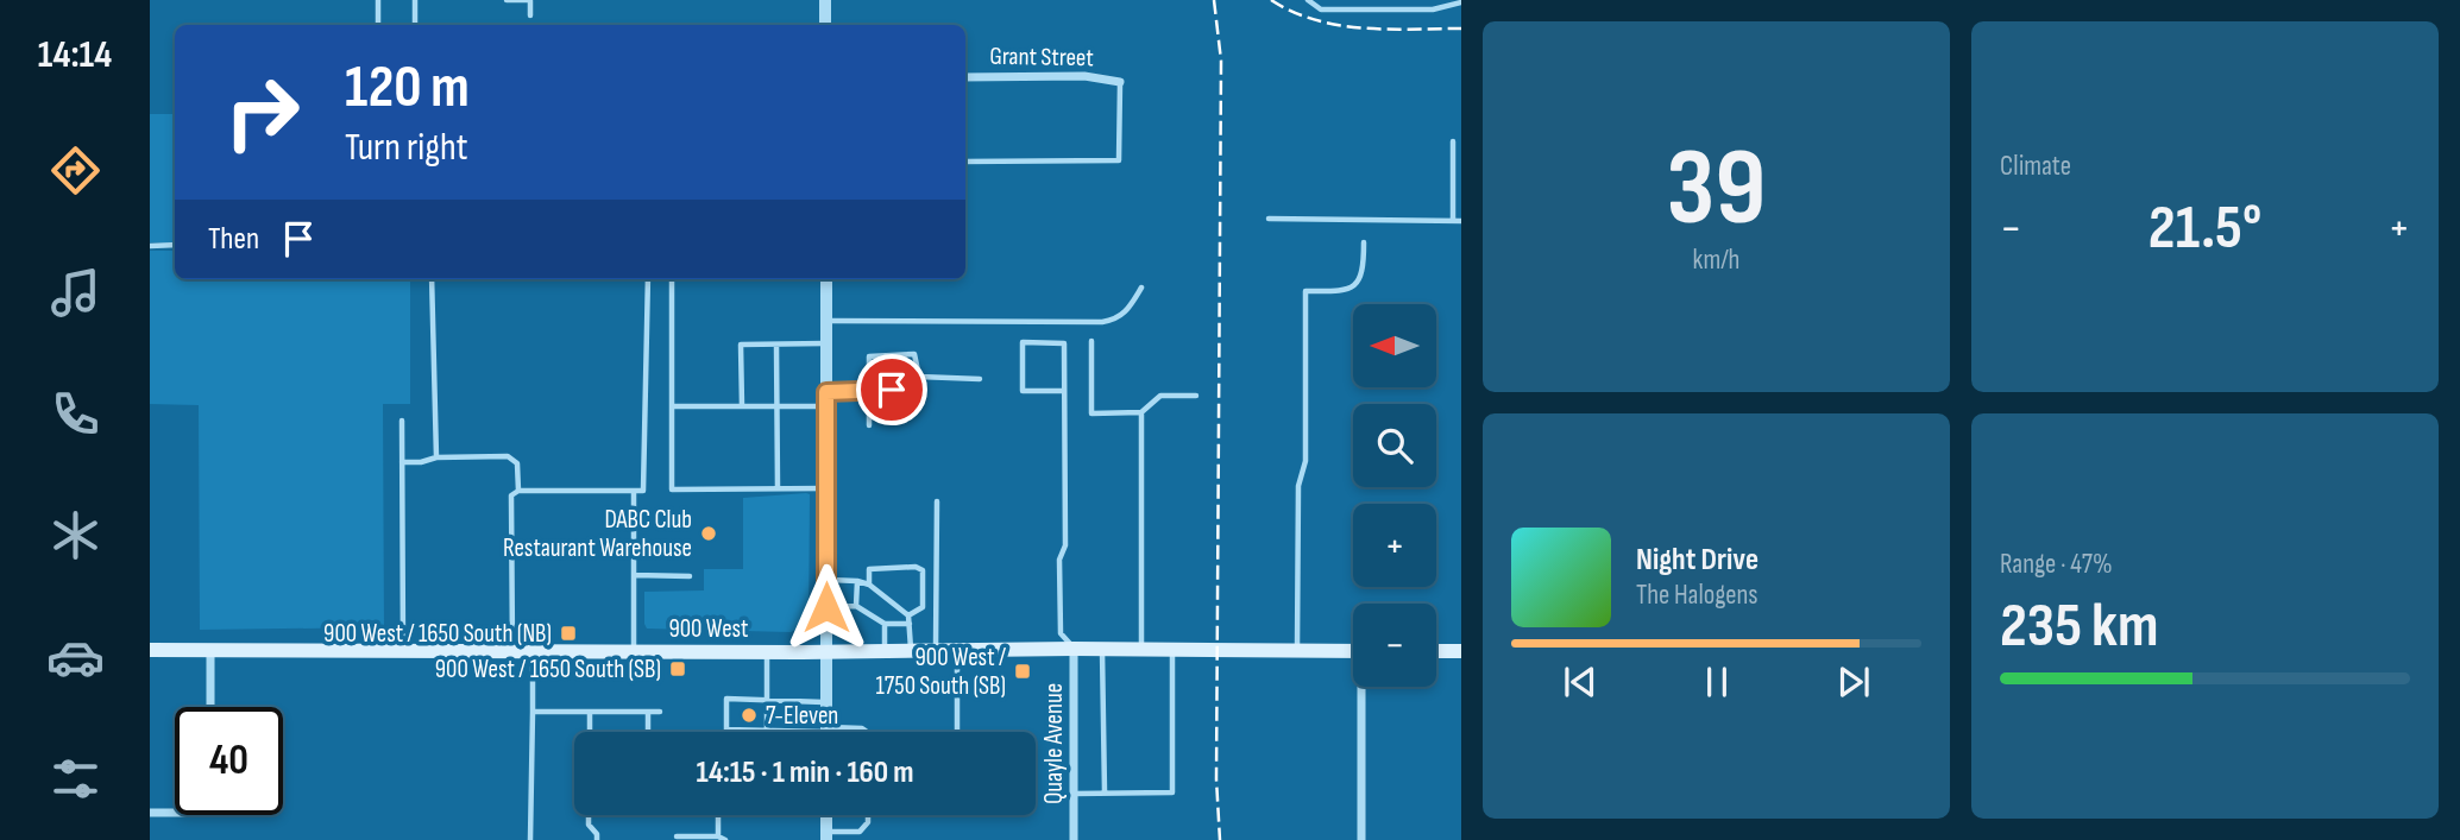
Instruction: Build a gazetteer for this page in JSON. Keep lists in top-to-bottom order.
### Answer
{
  "streets": {
    "main road": ["900 West"],
    "street": ["Grant Street", "Quayle Avenue"]
  },
  "crossings": [
    ["900 West", "Quayle Avenue"]
  ],
  "places": {
    "other": ["DABC Club Restaurant Warehouse", "7-Eleven"],
    "transit": ["900 West / 1650 South (NB)", "900 West / 1650 South (SB)", "900 West / 1750 South (SB)"]
  },
  "north": "left",
  "page": {
    "tabs": "14:14",
    "tile": [
      ["39", "km/h"],
      "Climate",
      ["Range · 47%", "235 km"]
    ],
    "turn": ["120 m", "Turn right"],
    "heat": ["−", "21.5°", "+"],
    "then": "Then",
    "map_buttons": ["+", "−"],
    "song": ["Night Drive", "The Halogens"],
    "limit": "40",
    "trip": "14:15 · 1 min · 160 m"
  }
}
